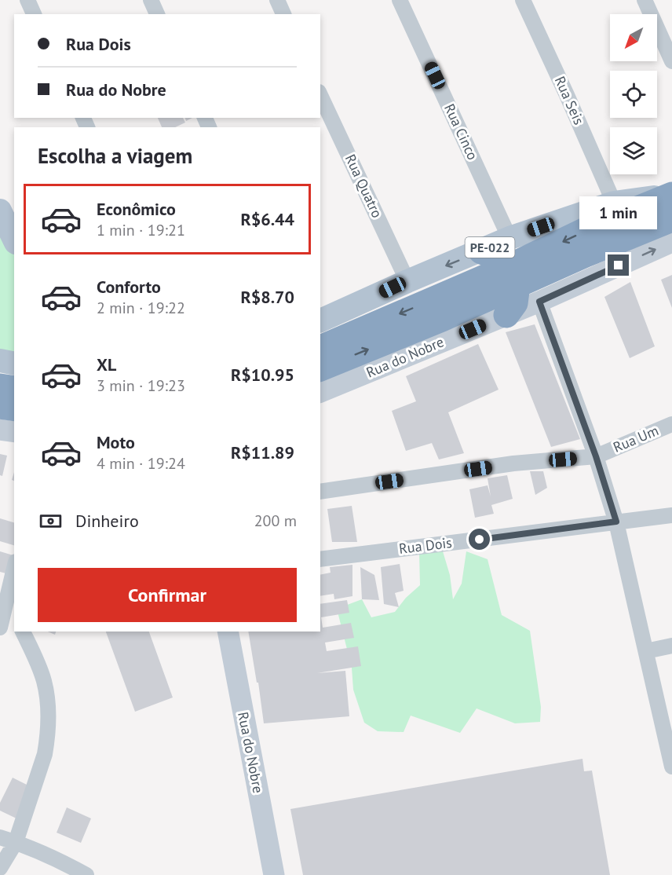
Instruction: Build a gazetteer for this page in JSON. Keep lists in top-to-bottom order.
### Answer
{
  "streets": {
    "highway": ["PE-022"],
    "main road": ["Rua do Nobre"],
    "street": [
      "Rua Seis",
      "Rua Cinco",
      "Rua Quatro",
      "Rua Um",
      "Rua Dois"
    ]
  },
  "crossings": [
    ["Rua Seis", "PE-022"],
    ["Rua Cinco", "PE-022"],
    ["Rua Quatro", "PE-022"]
  ],
  "north": "bottom left",
  "page": {
    "banner": ["Rua Dois", "Rua do Nobre"],
    "heading": "Escolha a viagem",
    "list": [
      {
        "name": "Econômico",
        "note": "1 min · 19:21",
        "value": "R$6.44"
      },
      {
        "name": "Conforto",
        "note": "2 min · 19:22",
        "value": "R$8.70"
      },
      {
        "name": "XL",
        "note": "3 min · 19:23",
        "value": "R$10.95"
      },
      {
        "name": "Moto",
        "note": "4 min · 19:24",
        "value": "R$11.89"
      }
    ],
    "bubble": "1 min",
    "pay": ["Dinheiro", "200 m"],
    "buttons": "Confirmar"
  }
}
